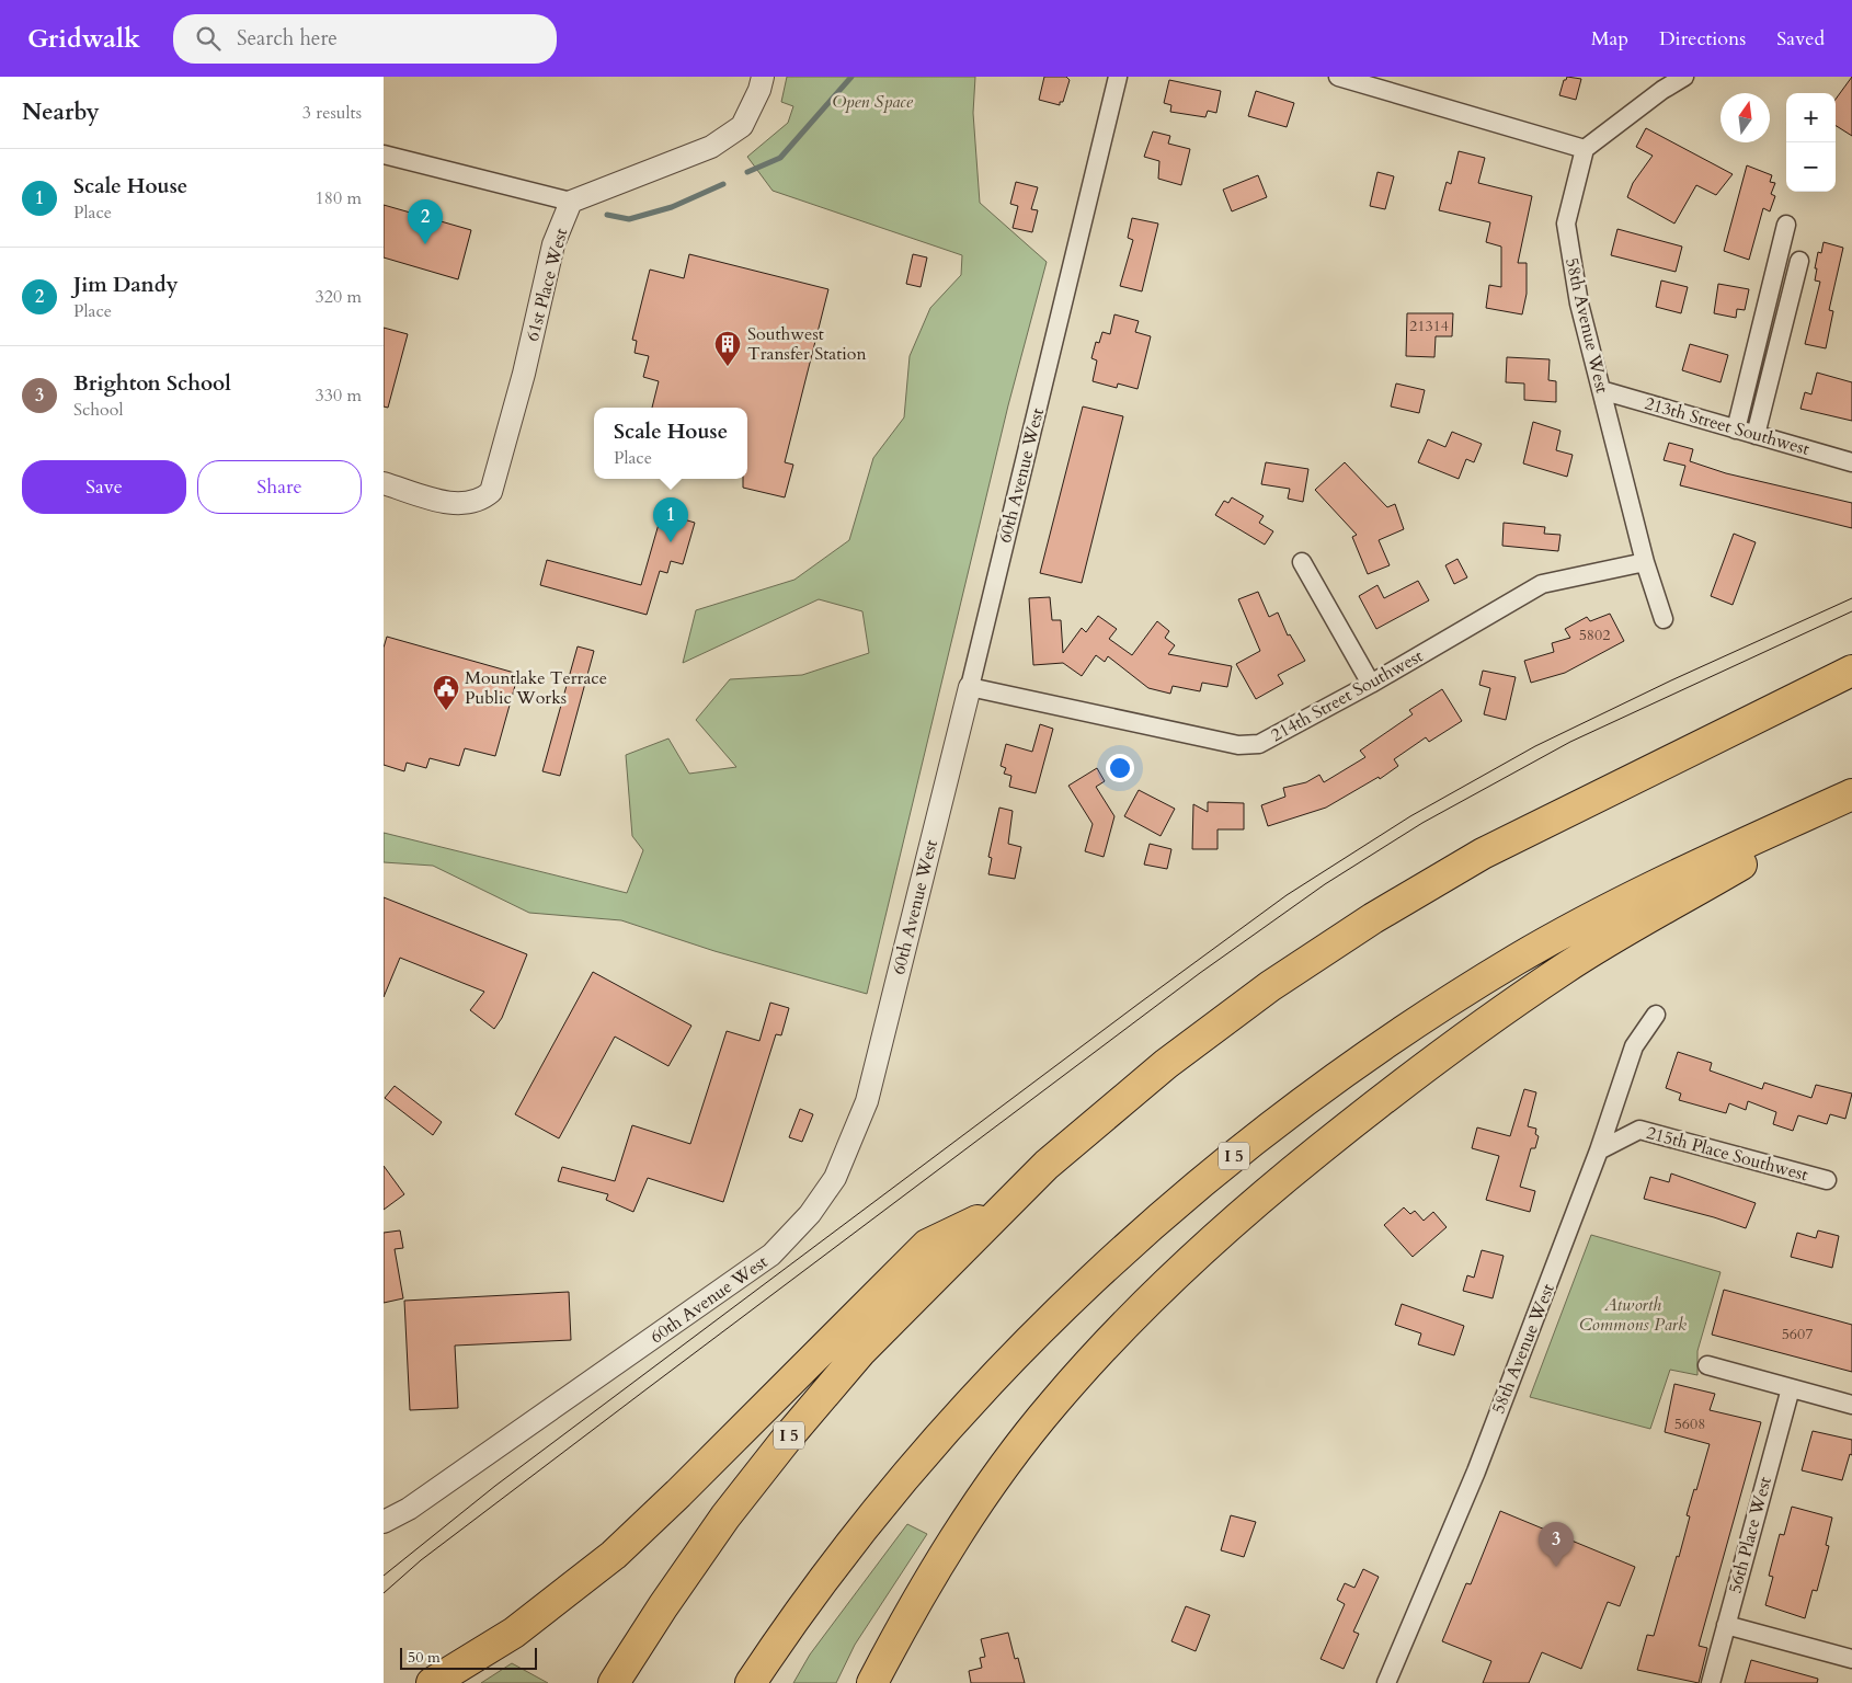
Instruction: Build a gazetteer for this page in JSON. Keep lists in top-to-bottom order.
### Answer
{
  "streets": {
    "highway": ["I 5"],
    "street": [
      "61st Place West",
      "58th Avenue West",
      "213th Street Southwest",
      "60th Avenue West",
      "214th Street Southwest",
      "215th Place Southwest",
      "56th Place West"
    ]
  },
  "crossings": [
    ["58th Avenue West", "213th Street Southwest"],
    ["58th Avenue West", "214th Street Southwest"],
    ["58th Avenue West", "215th Place Southwest"],
    ["60th Avenue West", "214th Street Southwest"]
  ],
  "parks": ["Open Space", "Atworth Commons Park"],
  "places": {
    "building": ["Southwest Transfer Station"],
    "public building": ["Mountlake Terrace Public Works"]
  },
  "house_numbers": [
    "21314",
    "5802",
    "5607",
    "5608"
  ],
  "scale_bar": "50 m",
  "north": "top",
  "page": {
    "header": "Gridwalk",
    "search": "Search here",
    "nav": ["Map", "Directions", "Saved"],
    "heading": ["Nearby", "3 results"],
    "map_buttons": ["+", "−"],
    "list": [
      {
        "mark": "1",
        "name": "Scale House",
        "note": "Place",
        "value": "180 m"
      },
      {
        "mark": "2",
        "name": "Jim Dandy",
        "note": "Place",
        "value": "320 m"
      },
      {
        "mark": "3",
        "name": "Brighton School",
        "note": "School",
        "value": "330 m"
      }
    ],
    "pins": ["2", "1", "3"],
    "popup": ["Scale House", "Place"],
    "buttons": ["Save", "Share"],
    "scale": "50 m"
  }
}
